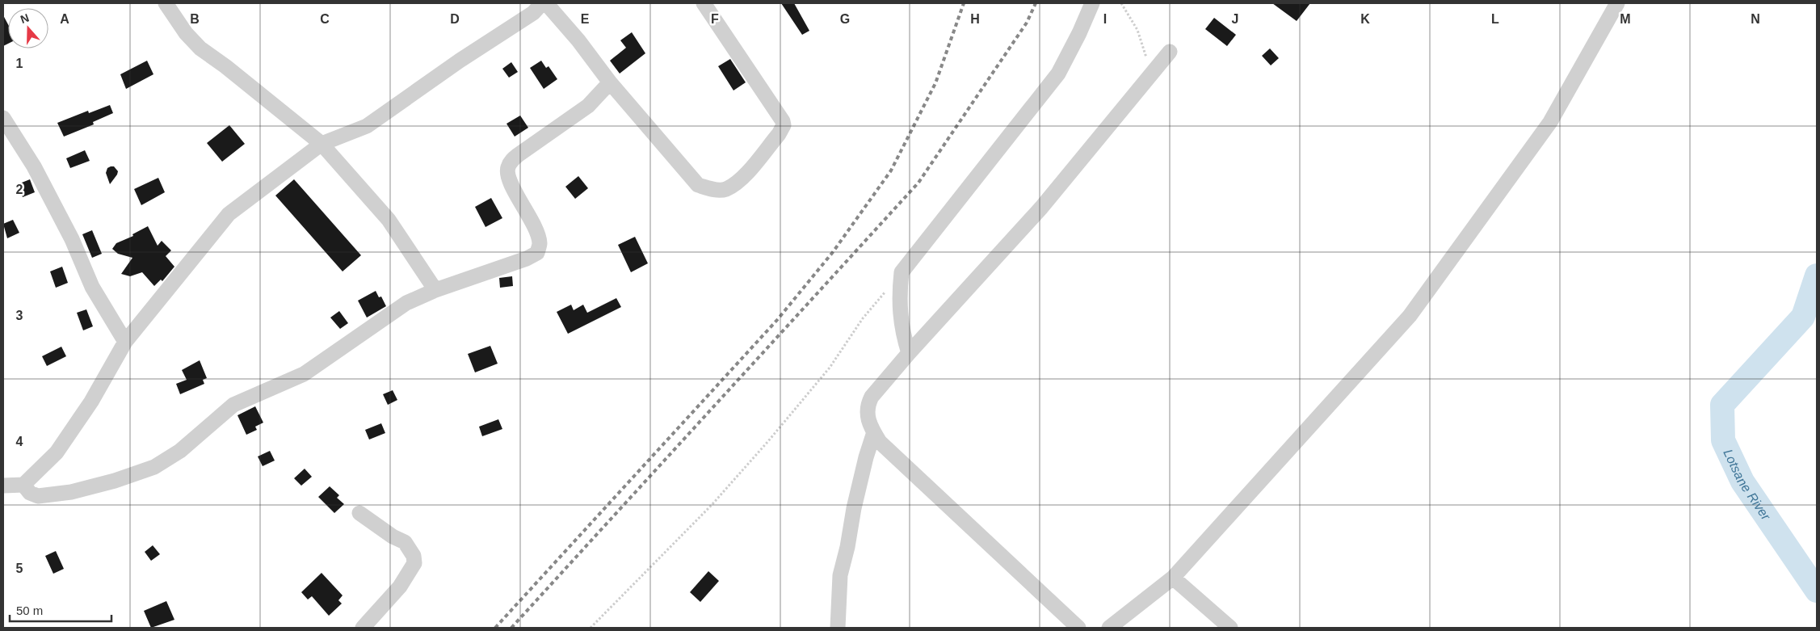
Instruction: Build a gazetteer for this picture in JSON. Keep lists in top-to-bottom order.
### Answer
{
  "water": ["Lotsane River"],
  "scale_bar": "50 m",
  "north": "top",
  "grid": {
    "columns": [
      "A",
      "B",
      "C",
      "D",
      "E",
      "F",
      "G",
      "H",
      "I",
      "J",
      "K",
      "L",
      "M",
      "N"
    ],
    "rows": [
      "1",
      "2",
      "3",
      "4",
      "5"
    ]
  }
}
